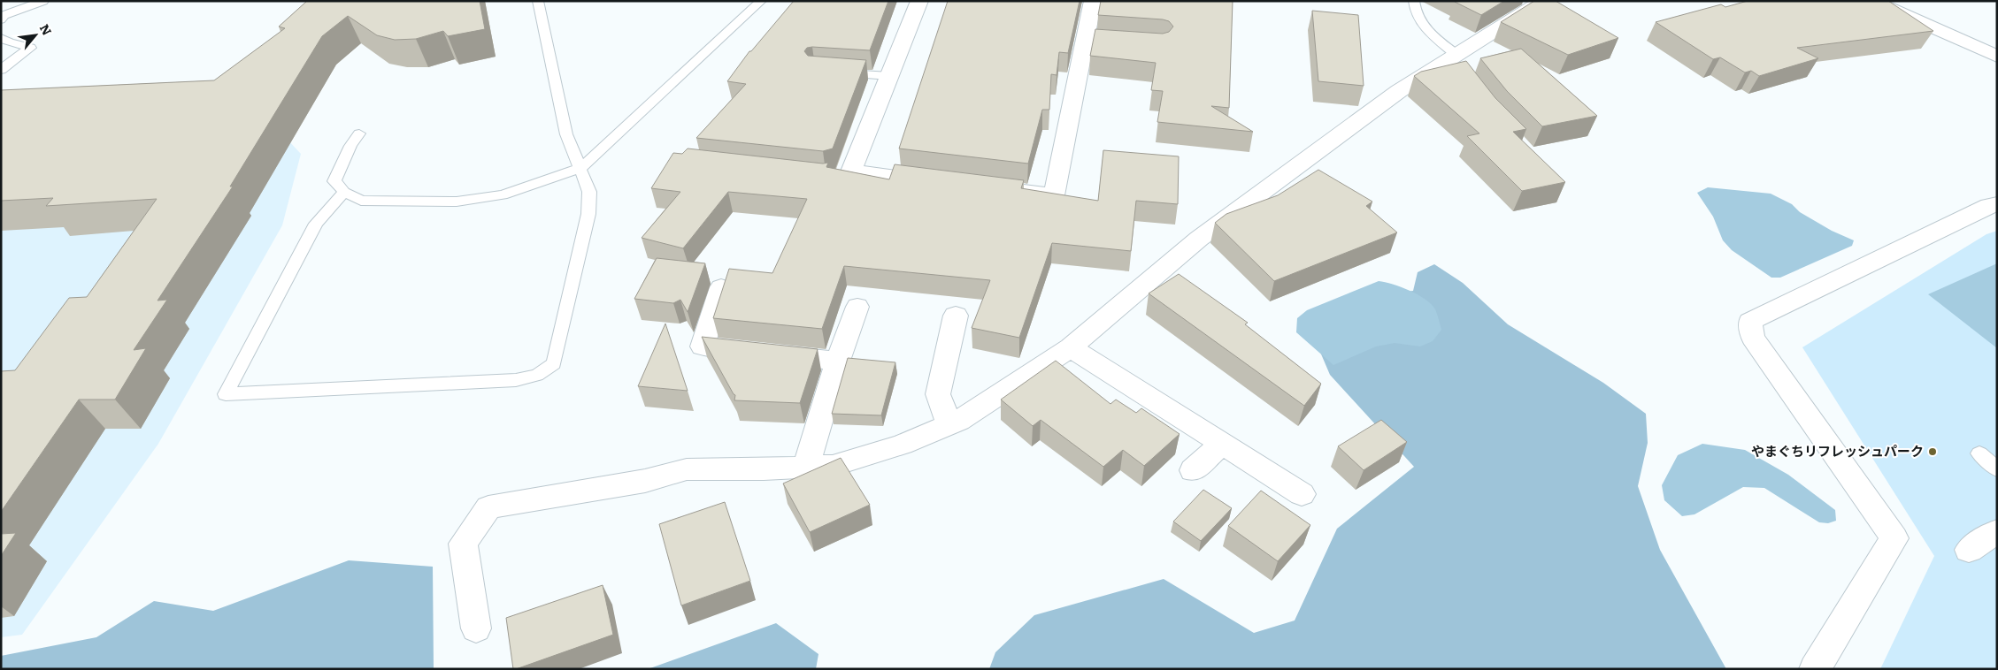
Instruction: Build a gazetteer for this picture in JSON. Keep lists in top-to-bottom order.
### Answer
{
  "places": ["やまぐちリフレッシュパーク"],
  "north": "top right"
}
